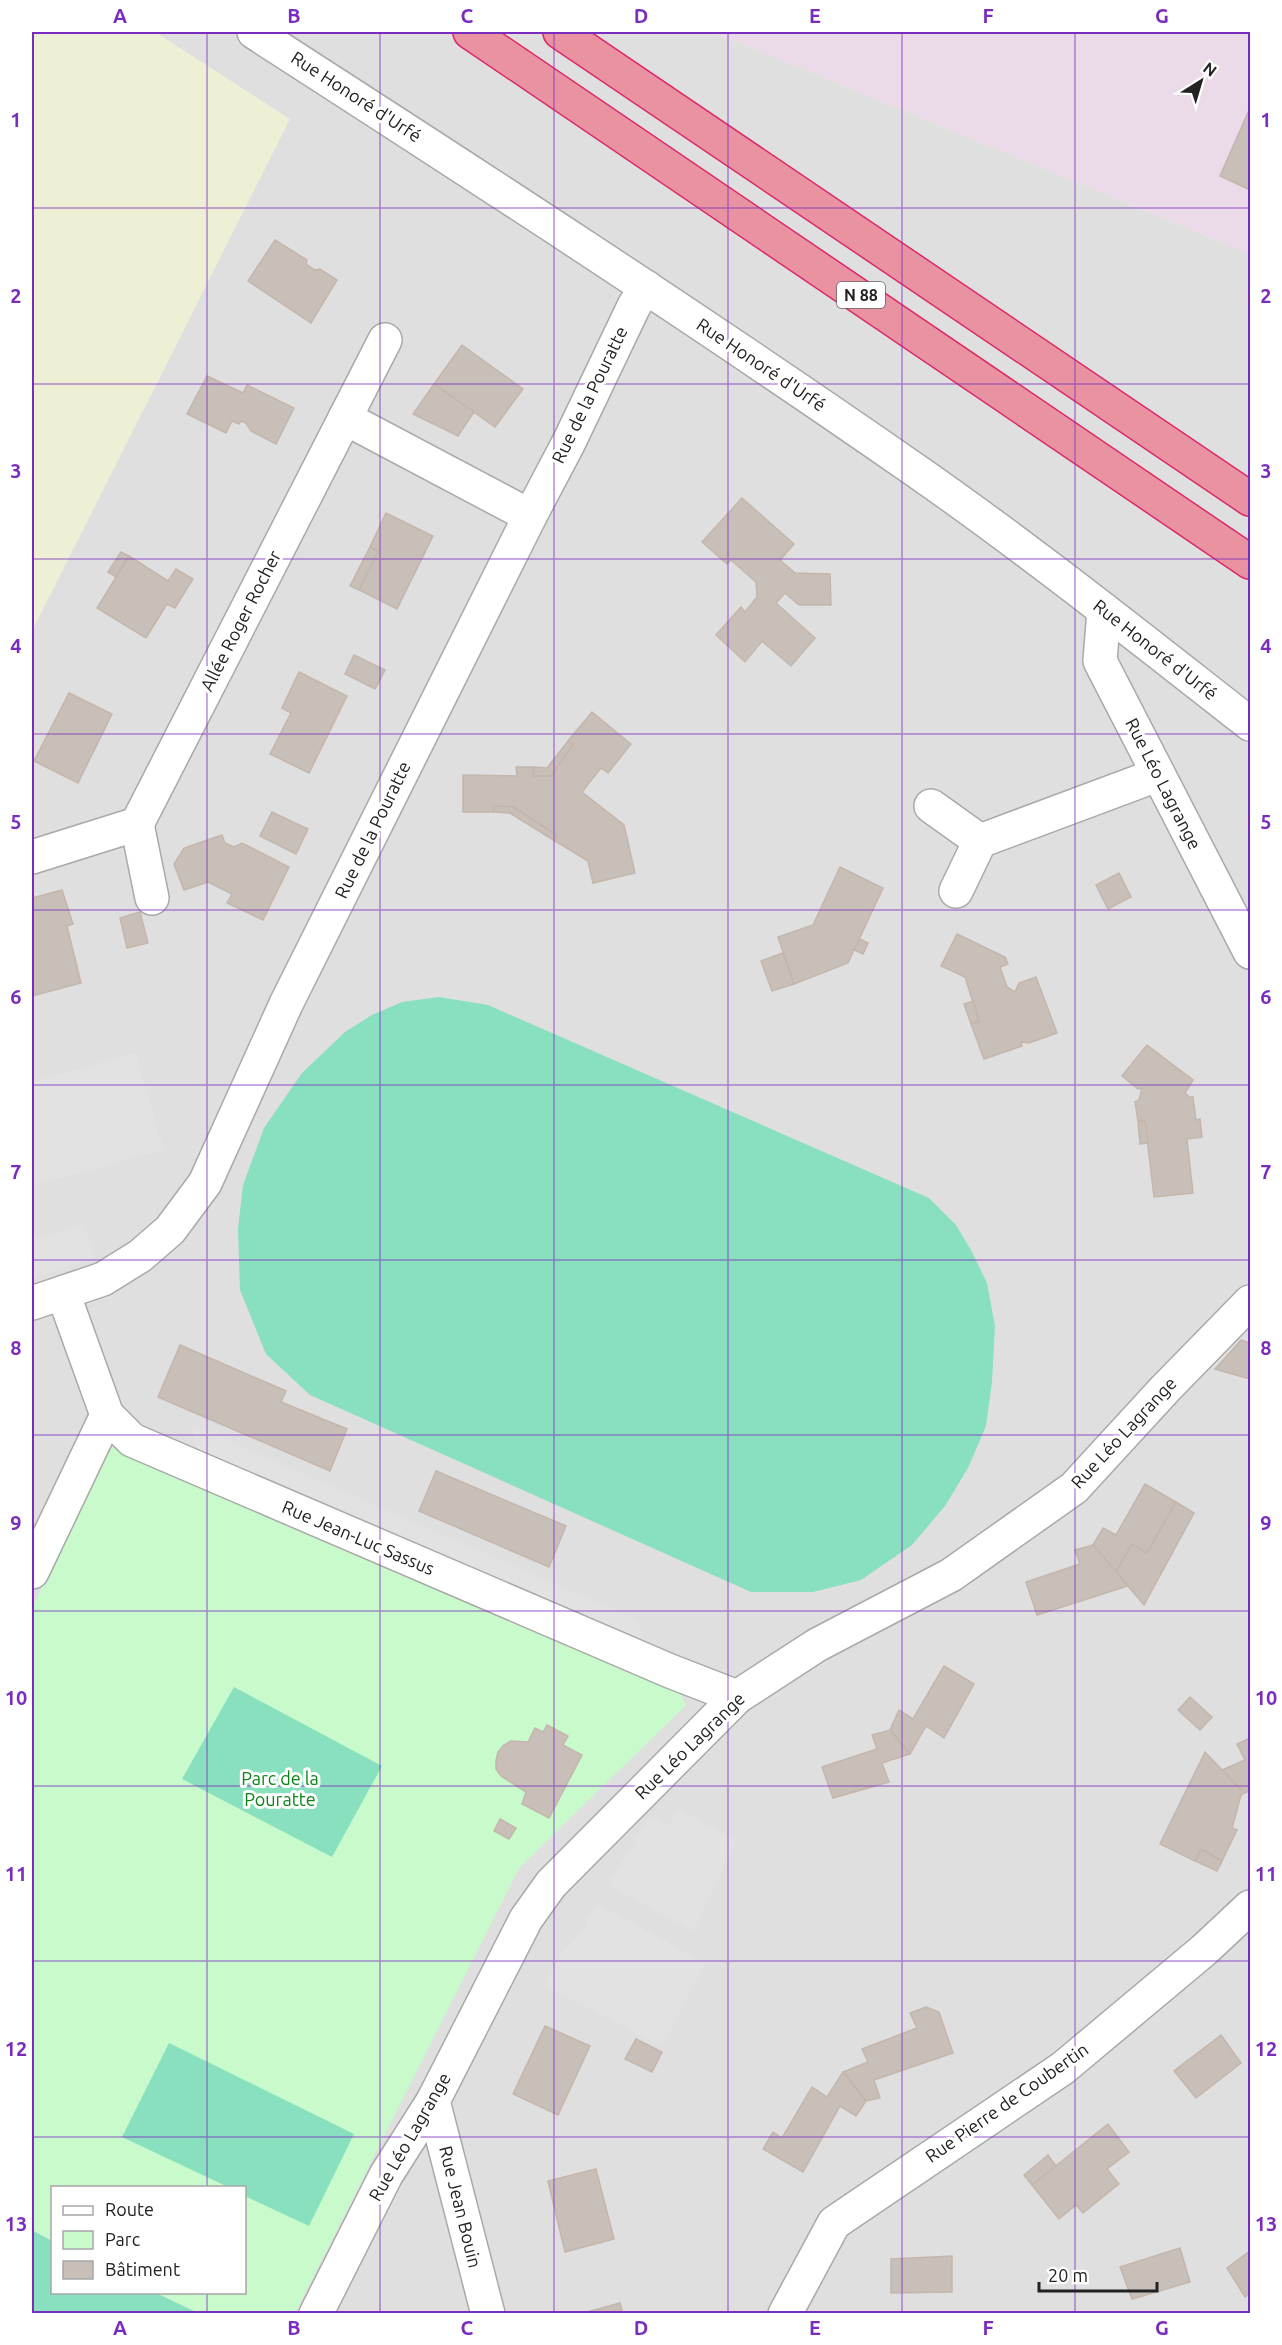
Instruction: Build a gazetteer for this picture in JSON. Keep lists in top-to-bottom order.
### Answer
{
  "streets": {
    "highway": ["N 88"],
    "street": [
      "Rue Honoré d'Urfé",
      "Rue de la Pouratte",
      "Allée Roger Rocher",
      "Rue Léo Lagrange",
      "Rue Jean-Luc Sassus",
      "Rue Pierre de Coubertin",
      "Rue Jean Bouin"
    ]
  },
  "crossings": [
    ["Rue Honoré d'Urfé", "Rue de la Pouratte"],
    ["Rue Honoré d'Urfé", "Rue Léo Lagrange"],
    ["Rue de la Pouratte", "Rue Jean-Luc Sassus"],
    ["Rue Léo Lagrange", "Rue Jean-Luc Sassus"],
    ["Rue Léo Lagrange", "Rue Jean Bouin"]
  ],
  "parks": ["Parc de la Pouratte"],
  "legend": ["Route", "Parc", "Bâtiment"],
  "scale_bar": "20 m",
  "north": "top right",
  "grid": {
    "columns": [
      "A",
      "B",
      "C",
      "D",
      "E",
      "F",
      "G"
    ],
    "rows": [
      "1",
      "2",
      "3",
      "4",
      "5",
      "6",
      "7",
      "8",
      "9",
      "10",
      "11",
      "12",
      "13"
    ]
  }
}
